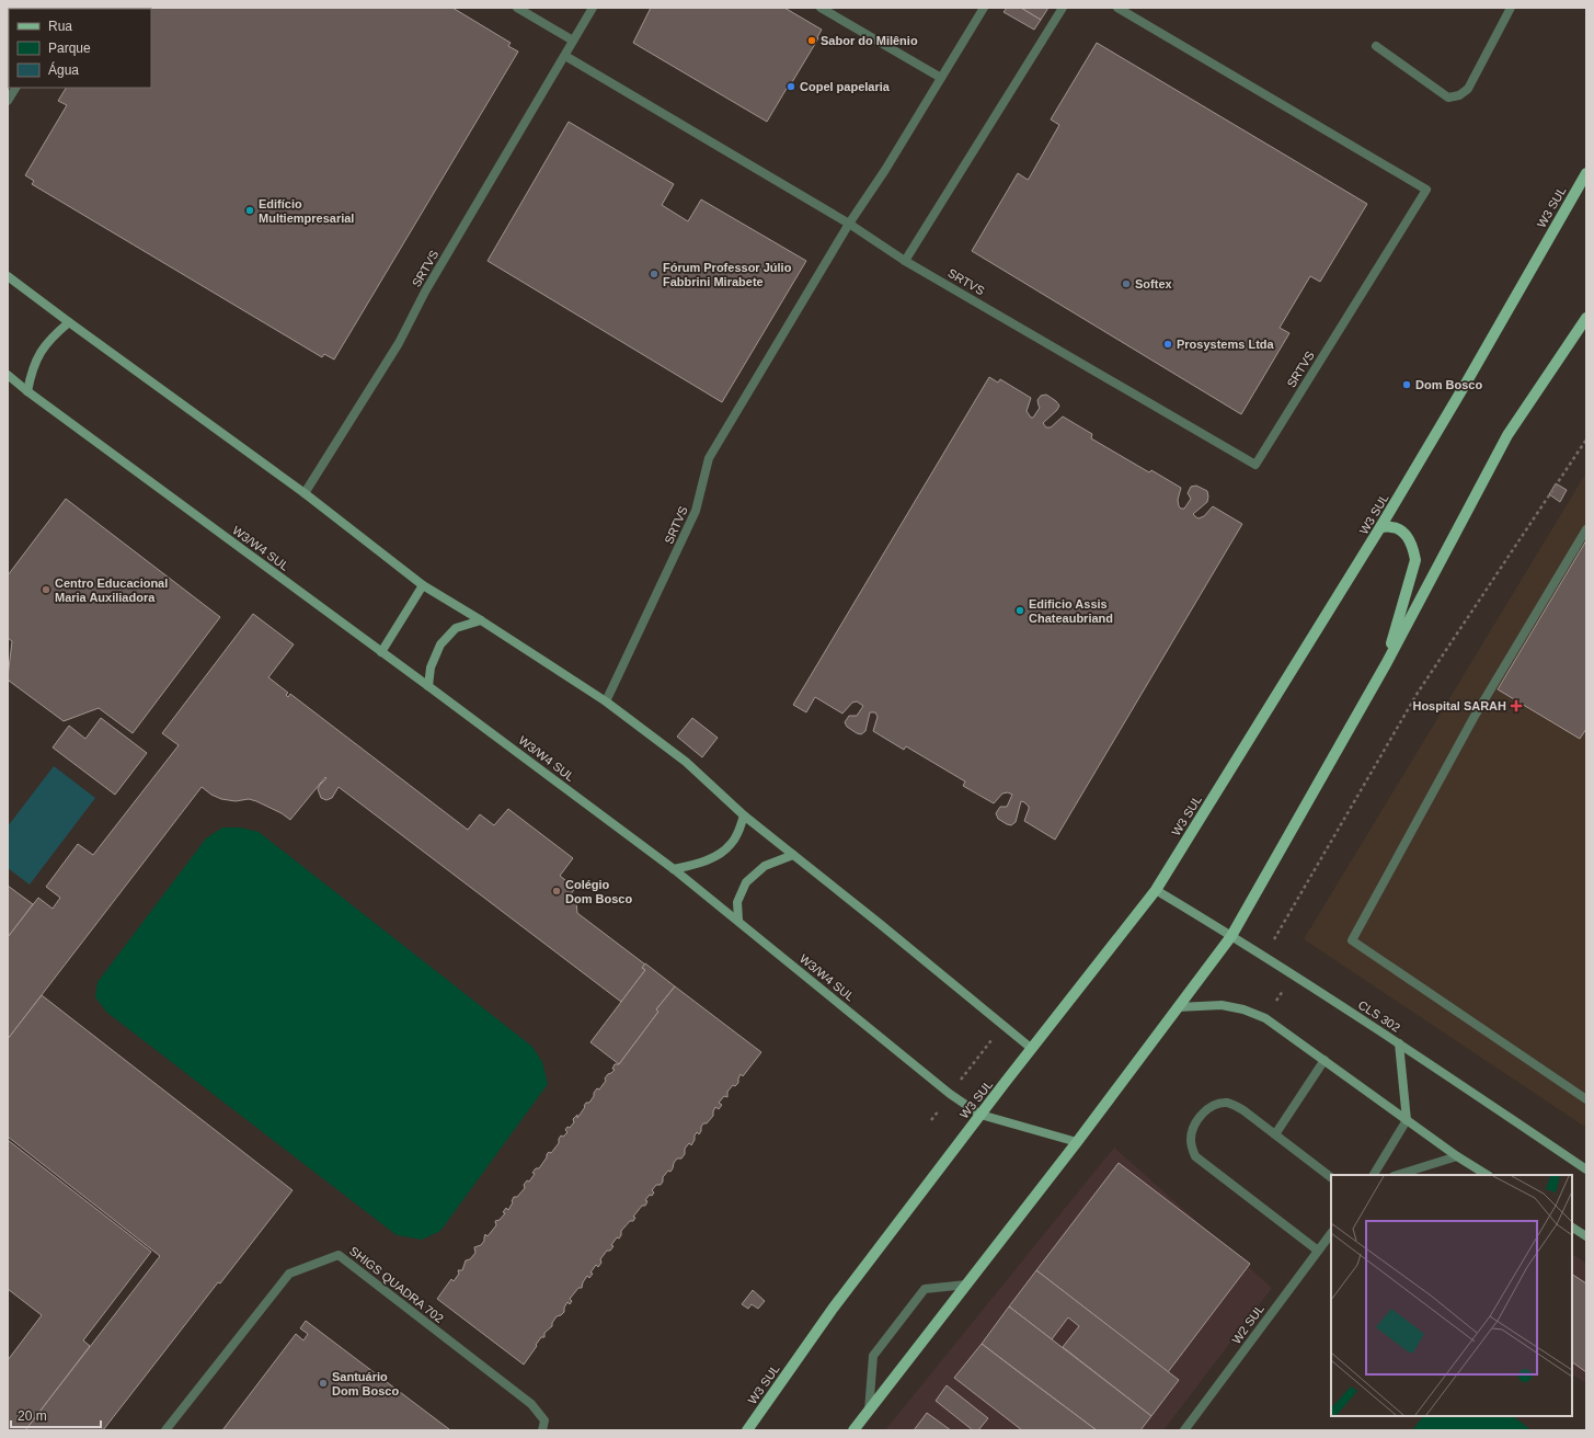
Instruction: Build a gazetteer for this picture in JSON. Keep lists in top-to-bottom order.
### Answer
{
  "streets": {
    "main road": ["W3 SUL", "W3/W4 SUL", "CLS 302"],
    "street": ["SRTVS", "SHIGS QUADRA 702", "W2 SUL"]
  },
  "crossings": [
    ["W3 SUL", "W3/W4 SUL"],
    ["W3 SUL", "CLS 302"]
  ],
  "places": {
    "other": [
      "Sabor do Milênio",
      "Copel papelaria",
      "Edifício Multiempresarial",
      "Fórum Professor Júlio Fabbrini Mirabete",
      "Softex",
      "Prosystems Ltda",
      "Dom Bosco",
      "Centro Educacional Maria Auxiliadora",
      "Edificio Assis Chateaubriand",
      "Colégio Dom Bosco",
      "Santuário Dom Bosco"
    ],
    "health": ["Hospital SARAH"]
  },
  "legend": ["Rua", "Parque", "Água"],
  "scale_bar": "20 m"
}
